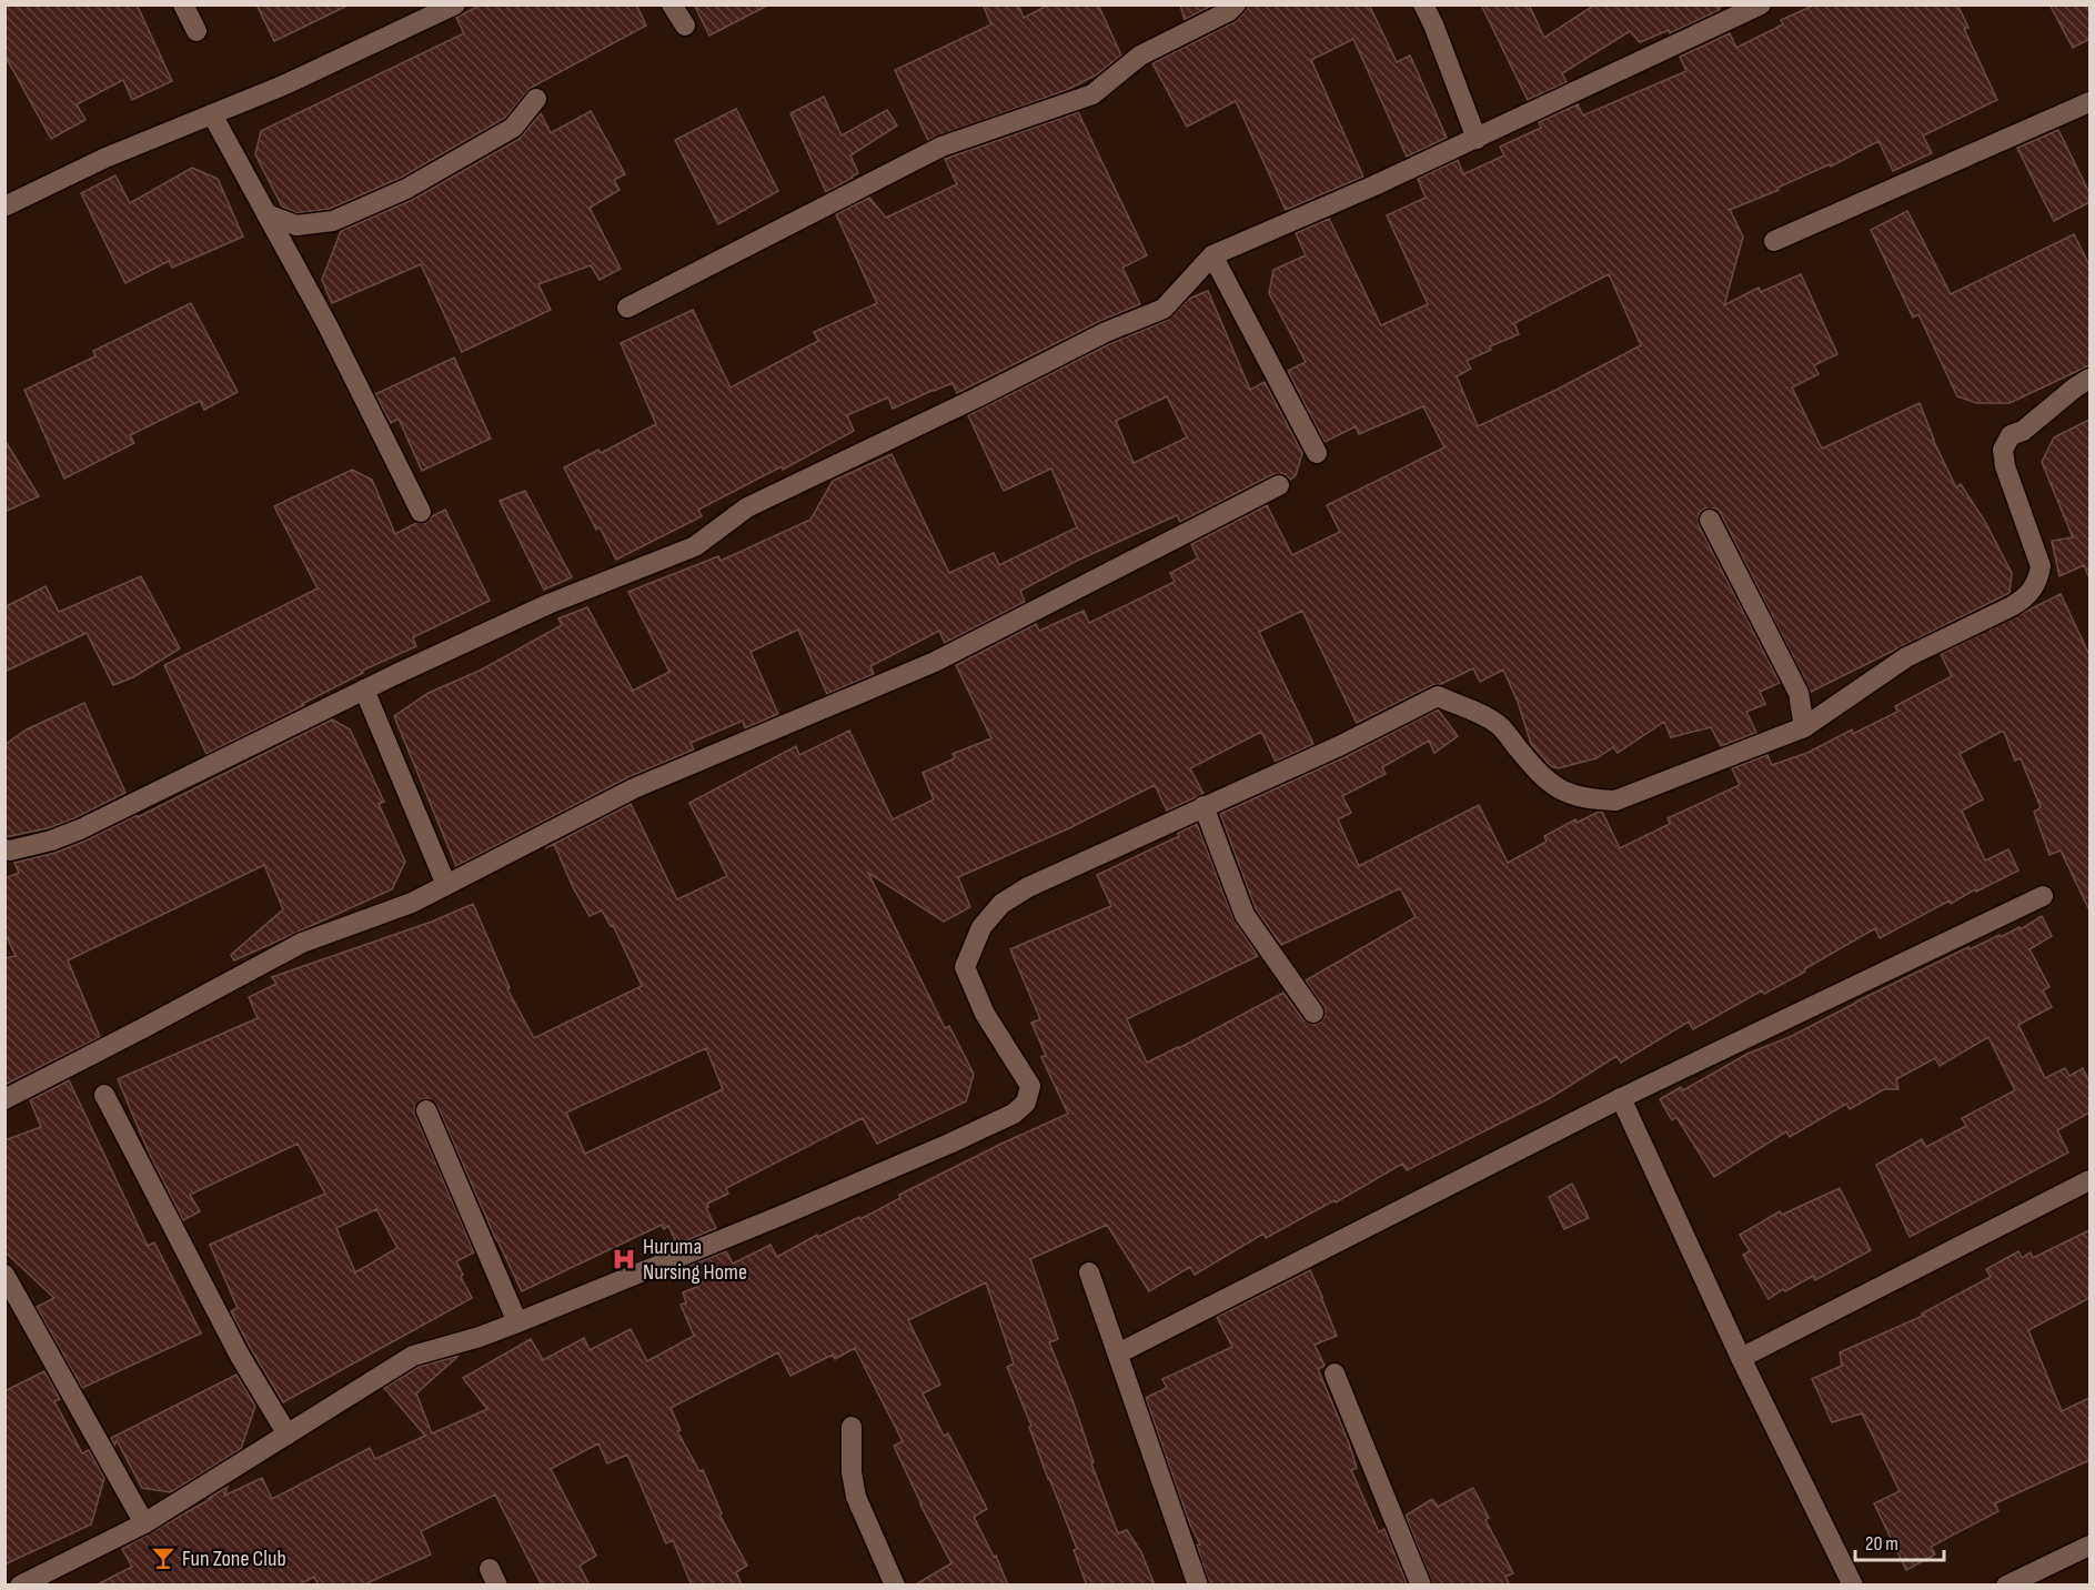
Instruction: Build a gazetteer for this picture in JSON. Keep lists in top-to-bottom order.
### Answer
{
  "places": {
    "hospital": ["Huruma Nursing Home"],
    "bar": ["Fun Zone Club"]
  },
  "scale_bar": "20 m"
}
